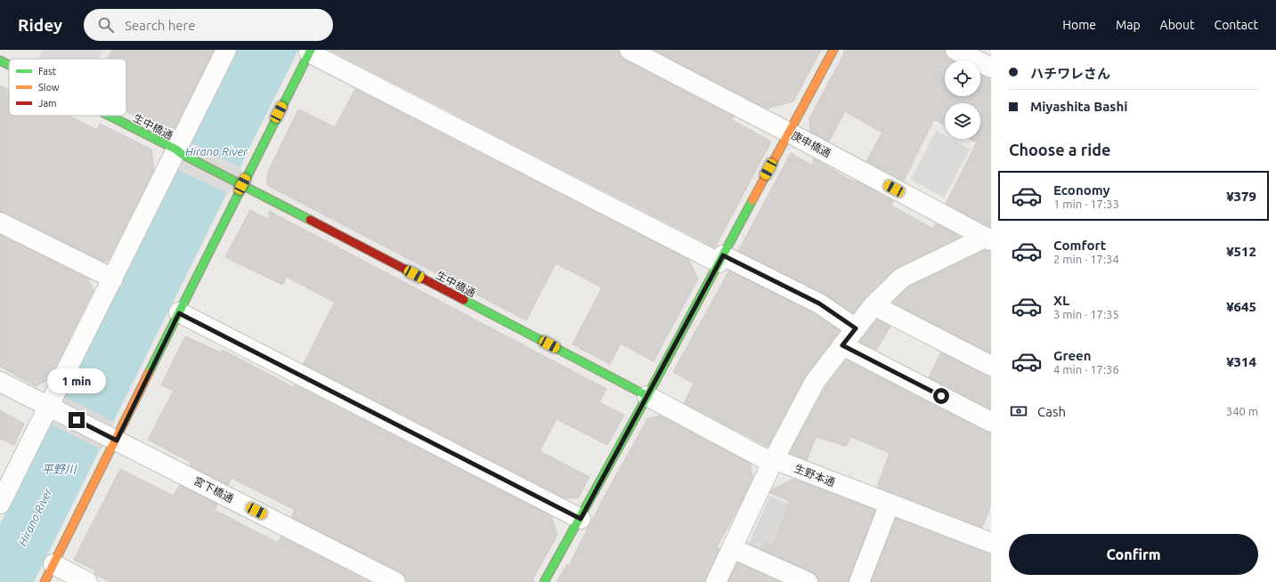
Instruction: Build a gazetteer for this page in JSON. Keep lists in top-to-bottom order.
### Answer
{
  "streets": {
    "street": [
      "生中橋通",
      "庚申橋通",
      "生野本通",
      "宮下橋通"
    ]
  },
  "crossings": [
    ["生中橋通", "生野本通"]
  ],
  "water": ["Hirano River", "平野川"],
  "legend": ["Fast", "Slow", "Jam"],
  "page": {
    "header": "Ridey",
    "search": "Search here",
    "nav": [
      "Home",
      "Map",
      "About",
      "Contact"
    ],
    "banner": ["ハチワレさん", "Miyashita Bashi"],
    "heading": "Choose a ride",
    "list": [
      {
        "name": "Economy",
        "note": "1 min · 17:33",
        "value": "¥379"
      },
      {
        "name": "Comfort",
        "note": "2 min · 17:34",
        "value": "¥512"
      },
      {
        "name": "XL",
        "note": "3 min · 17:35",
        "value": "¥645"
      },
      {
        "name": "Green",
        "note": "4 min · 17:36",
        "value": "¥314"
      }
    ],
    "bubble": "1 min",
    "pay": ["Cash", "340 m"],
    "buttons": "Confirm"
  }
}
